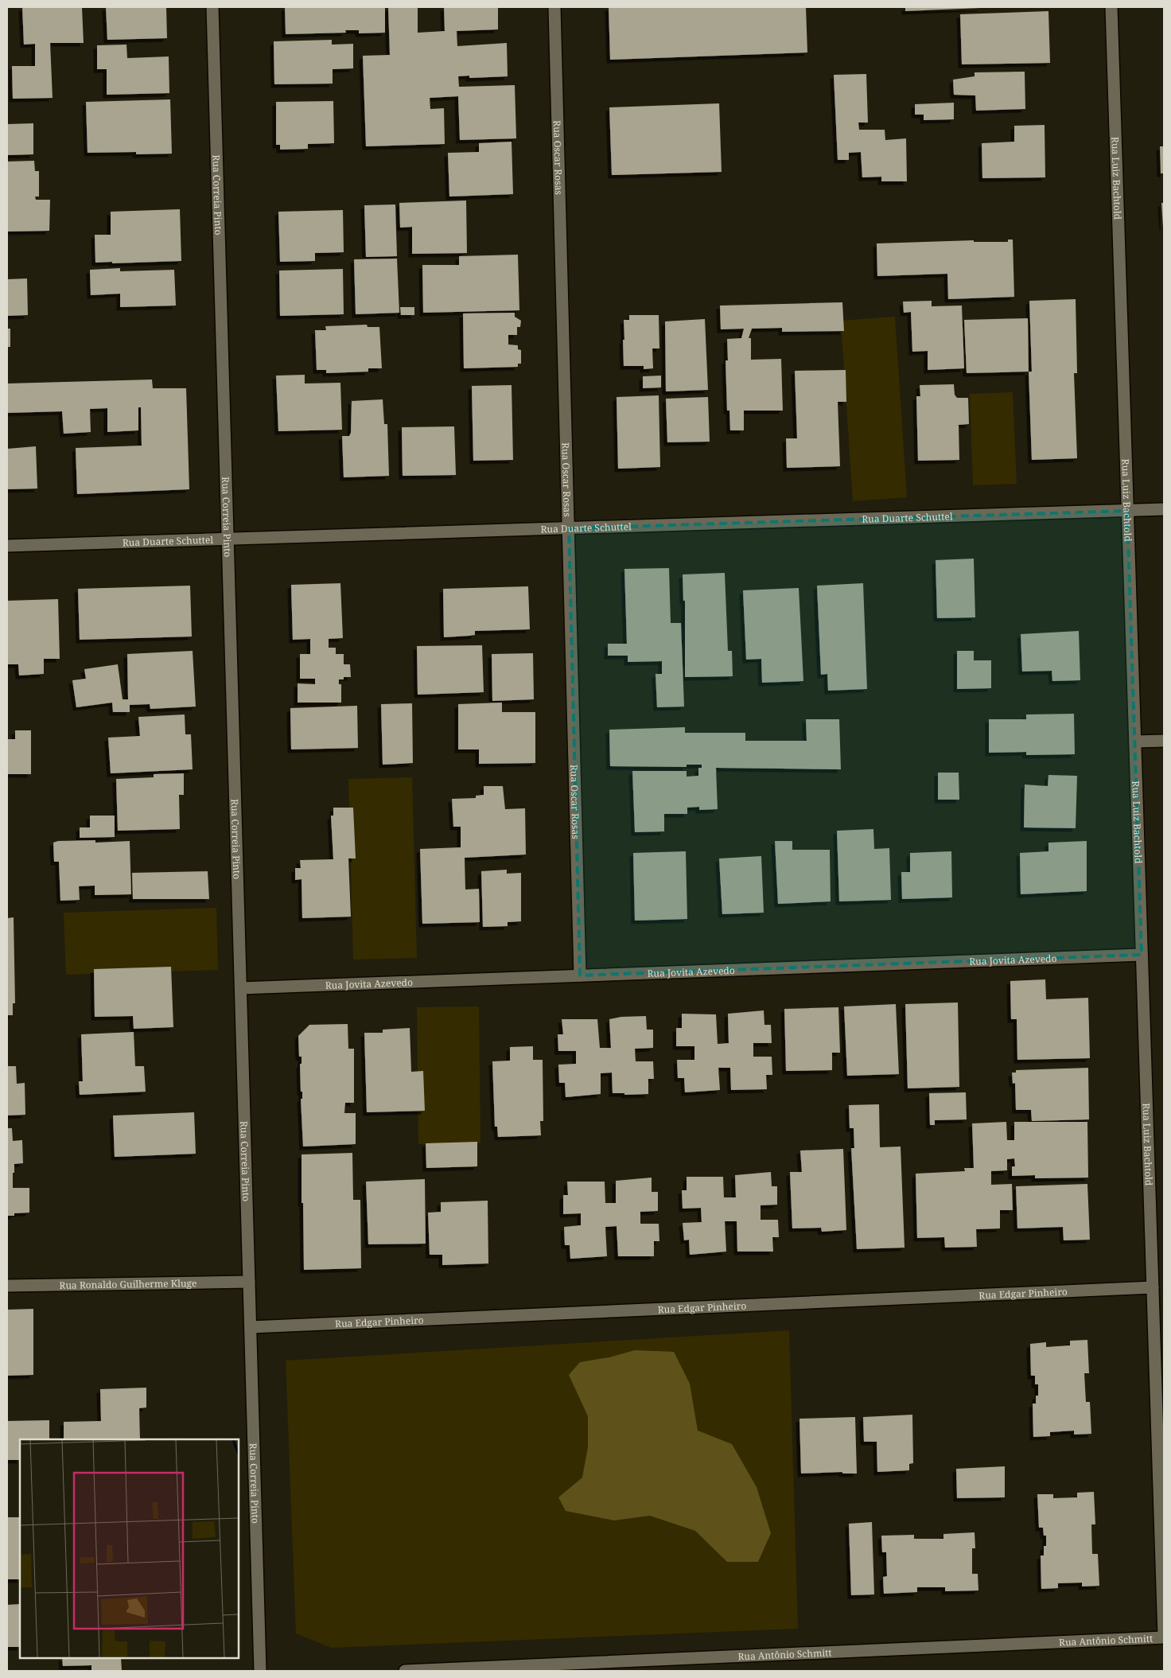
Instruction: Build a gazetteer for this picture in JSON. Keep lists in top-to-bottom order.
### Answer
{
  "streets": {
    "street": [
      "Rua Oscar Rosas",
      "Rua Luiz Bachtold",
      "Rua Correia Pinto",
      "Rua Duarte Schuttel",
      "Rua Jovita Azevedo",
      "Rua Ronaldo Guilherme Kluge",
      "Rua Edgar Pinheiro",
      "Rua Antônio Schmitt"
    ]
  },
  "crossings": [
    ["Rua Oscar Rosas", "Rua Duarte Schuttel"],
    ["Rua Oscar Rosas", "Rua Jovita Azevedo"],
    ["Rua Luiz Bachtold", "Rua Duarte Schuttel"],
    ["Rua Luiz Bachtold", "Rua Jovita Azevedo"],
    ["Rua Luiz Bachtold", "Rua Edgar Pinheiro"],
    ["Rua Luiz Bachtold", "Rua Antônio Schmitt"],
    ["Rua Correia Pinto", "Rua Duarte Schuttel"],
    ["Rua Correia Pinto", "Rua Jovita Azevedo"],
    ["Rua Correia Pinto", "Rua Ronaldo Guilherme Kluge"],
    ["Rua Correia Pinto", "Rua Edgar Pinheiro"]
  ]
}
